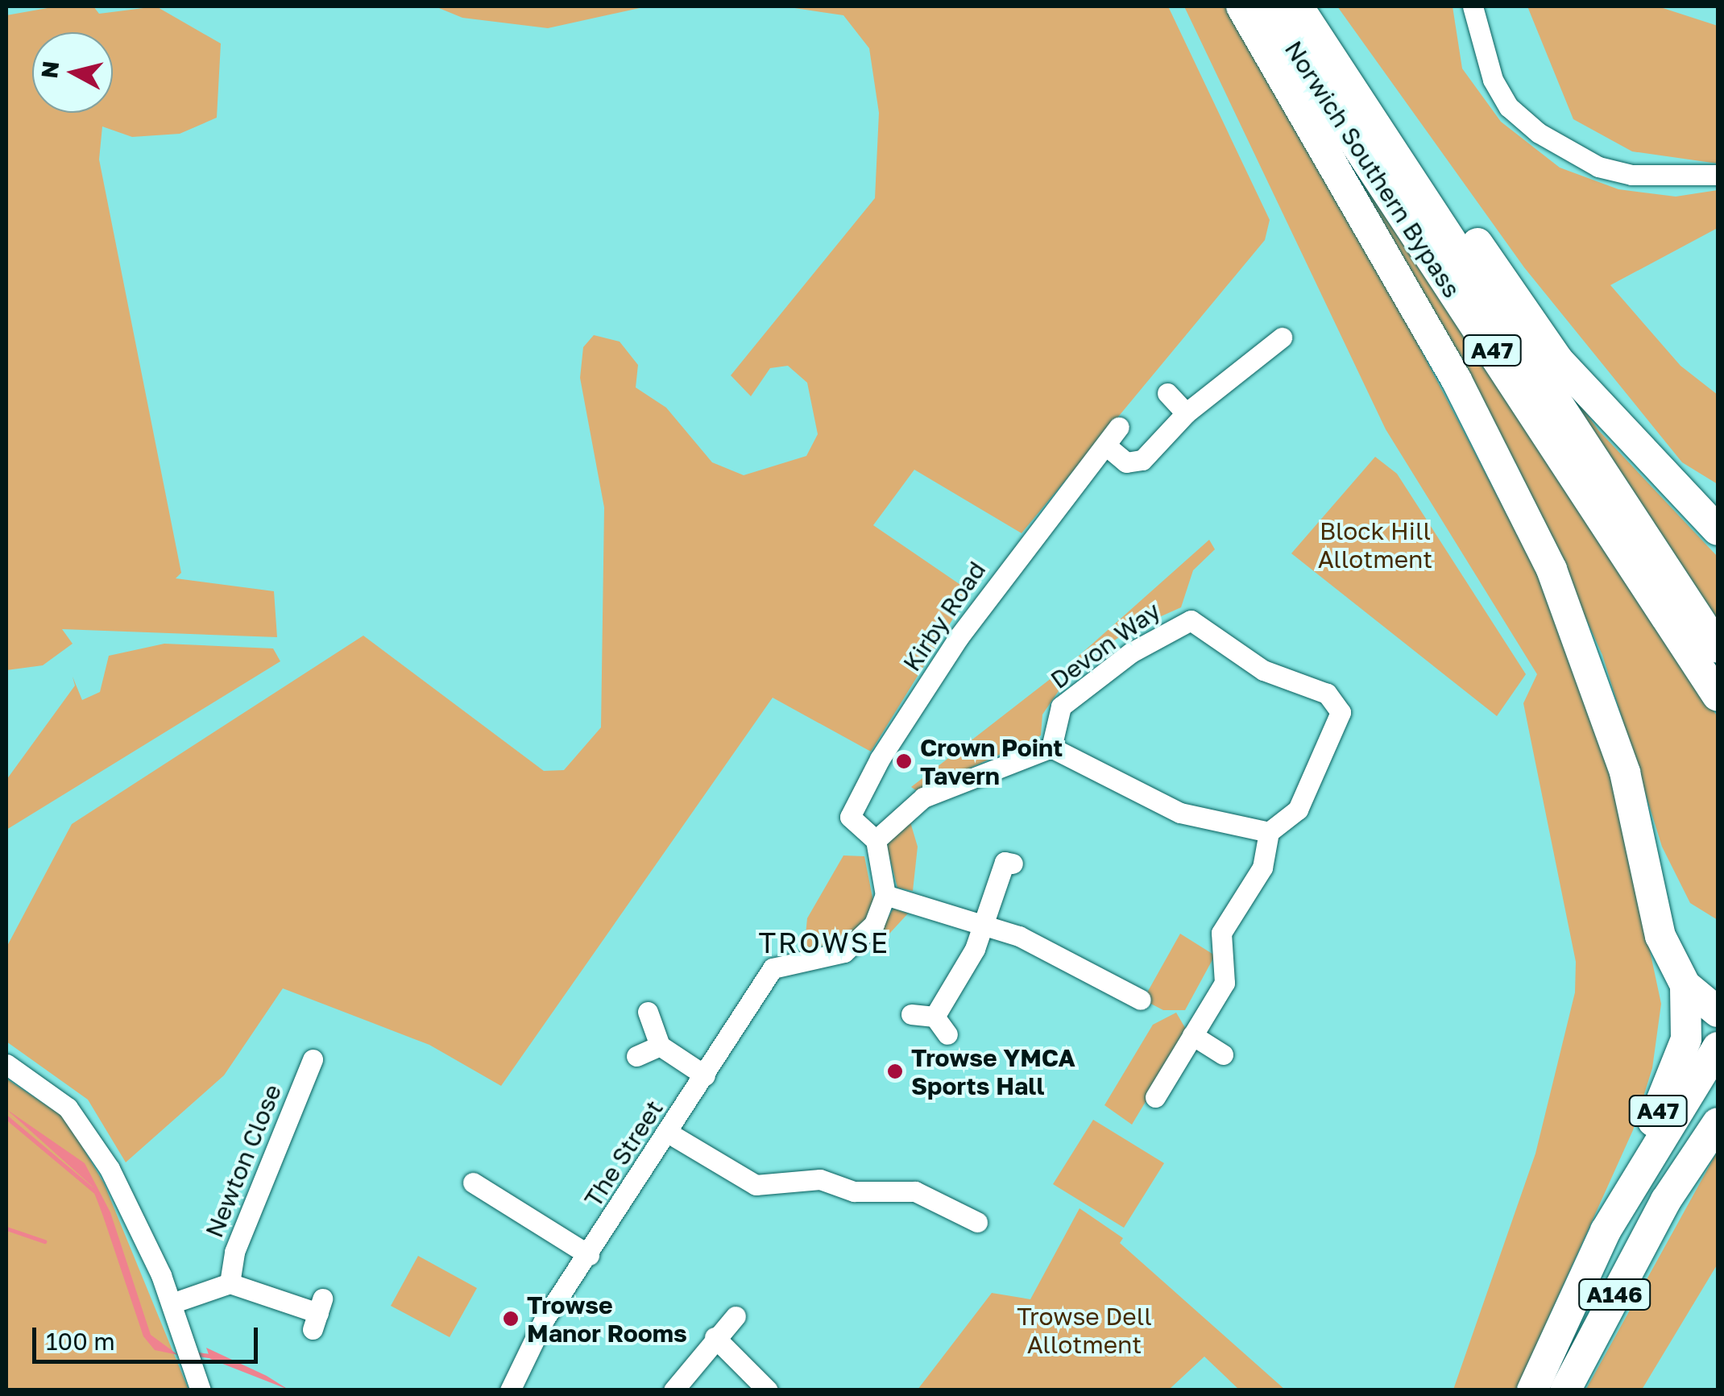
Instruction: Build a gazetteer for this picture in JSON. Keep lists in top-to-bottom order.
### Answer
{
  "streets": {
    "highway": ["Norwich Southern Bypass", "A47", "A146"],
    "street": [
      "Kirby Road",
      "Devon Way",
      "The Street",
      "Newton Close"
    ]
  },
  "crossings": [
    ["A47", "A146"]
  ],
  "districts": ["TROWSE"],
  "parks": ["Block Hill Allotment", "Trowse Dell Allotment"],
  "places": ["Crown Point Tavern", "Trowse YMCA Sports Hall", "Trowse Manor Rooms"],
  "scale_bar": "100 m",
  "north": "left"
}
